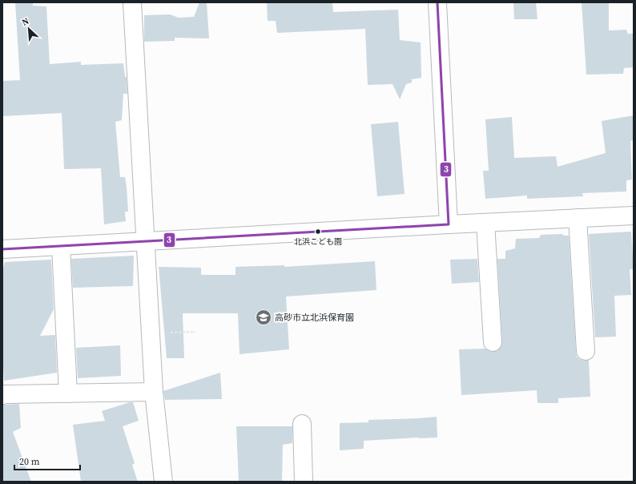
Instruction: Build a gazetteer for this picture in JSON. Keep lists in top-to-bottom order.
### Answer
{
  "places": {
    "other": ["北浜こども園"],
    "school or university": ["高砂市立北浜保育園"]
  },
  "lines": ["transit line 3"],
  "scale_bar": "20 m",
  "north": "top left"
}
